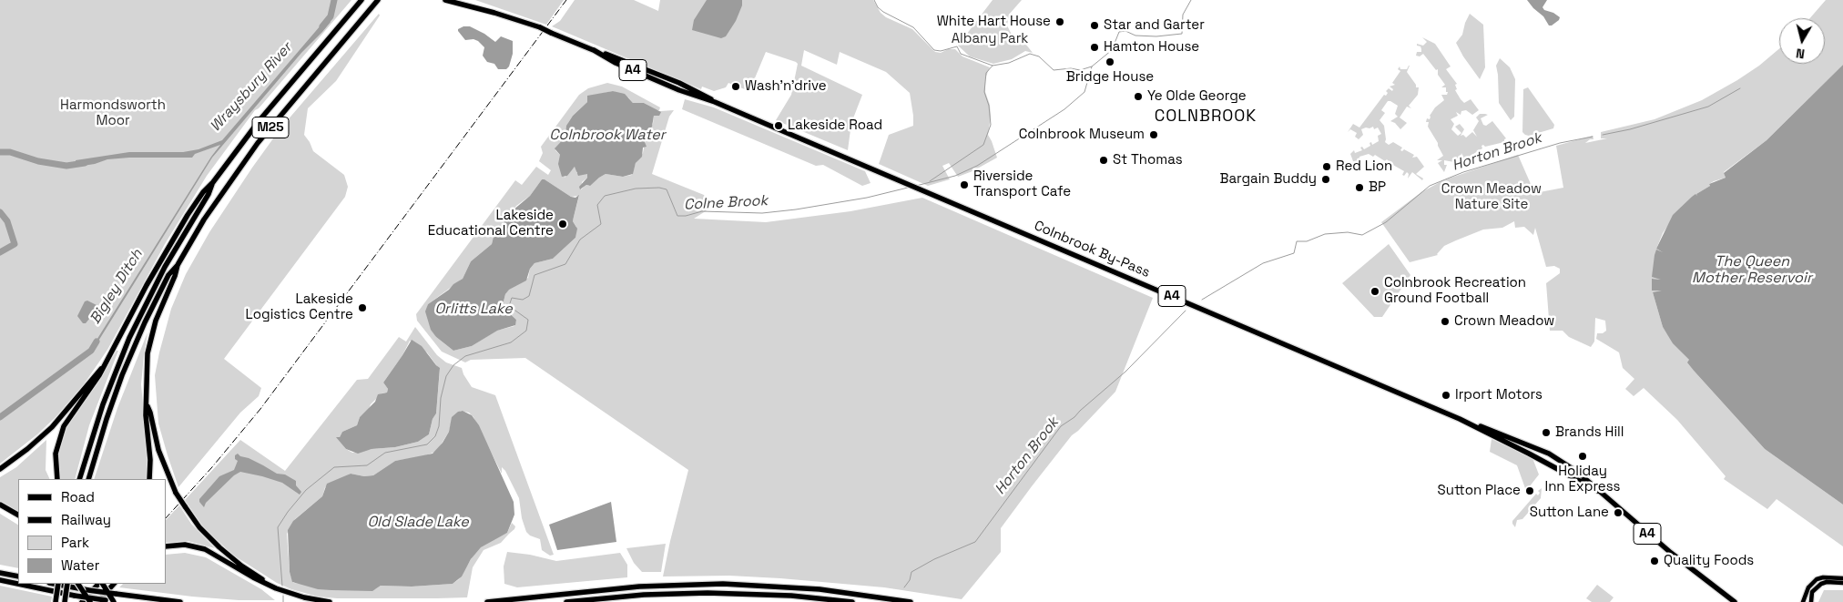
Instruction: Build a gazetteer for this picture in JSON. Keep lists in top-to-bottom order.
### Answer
{
  "streets": {
    "highway": ["A4", "M25", "Colnbrook By-Pass"]
  },
  "crossings": [
    ["A4", "Colnbrook By-Pass"]
  ],
  "districts": ["COLNBROOK"],
  "water": [
    "Wraysbury River",
    "Colnbrook Water",
    "Horton Brook",
    "Colne Brook",
    "The Queen Mother Reservoir",
    "Bigley Ditch",
    "Orlitts Lake",
    "Old Slade Lake"
  ],
  "parks": ["Albany Park", "Harmondsworth Moor", "Crown Meadow Nature Site"],
  "places": [
    "White Hart House",
    "Star and Garter",
    "Hamton House",
    "Bridge House",
    "Wash’n’drive",
    "Ye Olde George",
    "Lakeside Road",
    "Colnbrook Museum",
    "St Thomas",
    "Red Lion",
    "Bargain Buddy",
    "Riverside Transport Cafe",
    "BP",
    "Lakeside Educational Centre",
    "Colnbrook Recreation Ground Football",
    "Lakeside Logistics Centre",
    "Crown Meadow",
    "Irport Motors",
    "Brands Hill",
    "Holiday Inn Express",
    "Sutton Place",
    "Sutton Lane",
    "Quality Foods"
  ],
  "legend": [
    "Road",
    "Railway",
    "Park",
    "Water"
  ],
  "north": "bottom"
}
